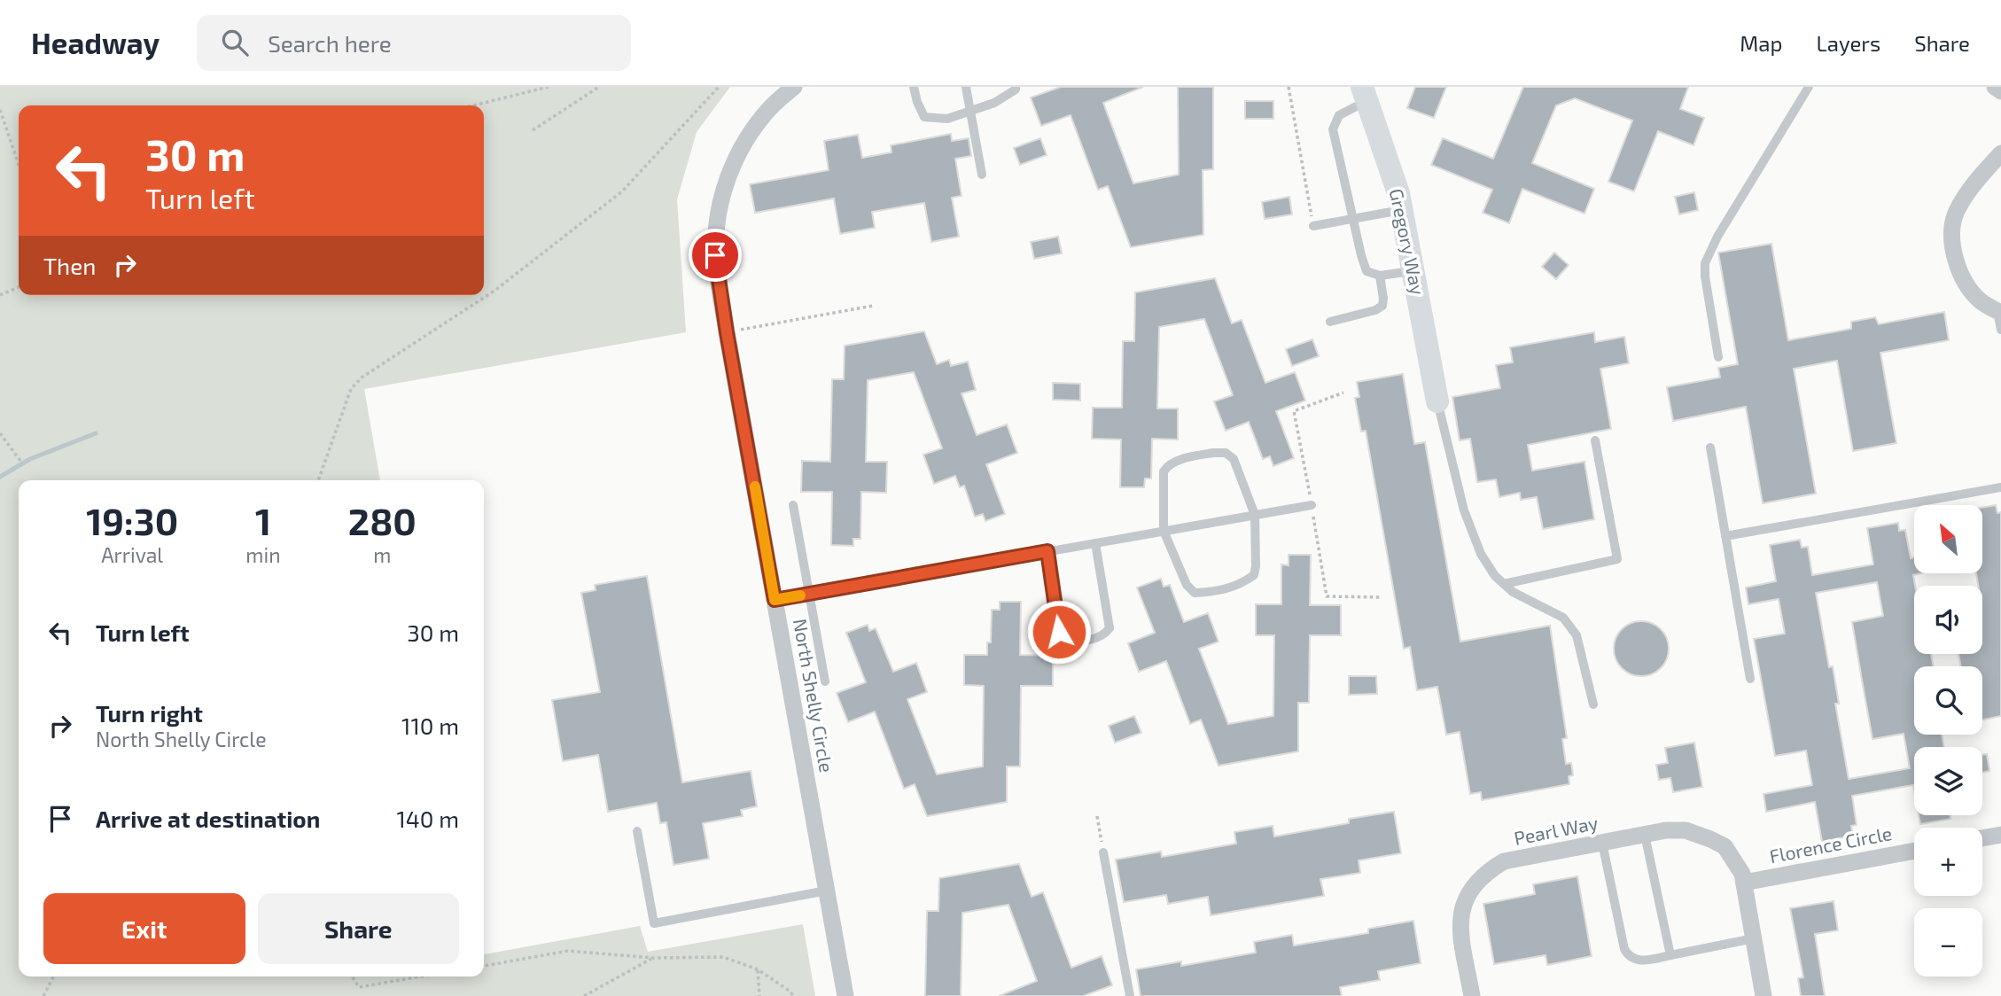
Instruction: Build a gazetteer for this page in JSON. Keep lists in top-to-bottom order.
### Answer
{
  "streets": {
    "street": [
      "Gregory Way",
      "North Shelly Circle",
      "Pearl Way",
      "Florence Circle"
    ]
  },
  "crossings": [
    ["Pearl Way", "Florence Circle"]
  ],
  "north": "top left",
  "page": {
    "header": "Headway",
    "search": "Search here",
    "nav": ["Map", "Layers", "Share"],
    "turn": ["30 m", "Turn left"],
    "then": "Then",
    "eta": [
      "19:30",
      "Arrival",
      "1",
      "min",
      "280",
      "m"
    ],
    "map_buttons": ["+", "−"],
    "list": [
      {
        "name": "Turn left",
        "value": "30 m"
      },
      {
        "name": "Turn right",
        "note": "North Shelly Circle",
        "value": "110 m"
      },
      {
        "name": "Arrive at destination",
        "value": "140 m"
      }
    ],
    "buttons": ["Exit", "Share"]
  }
}
